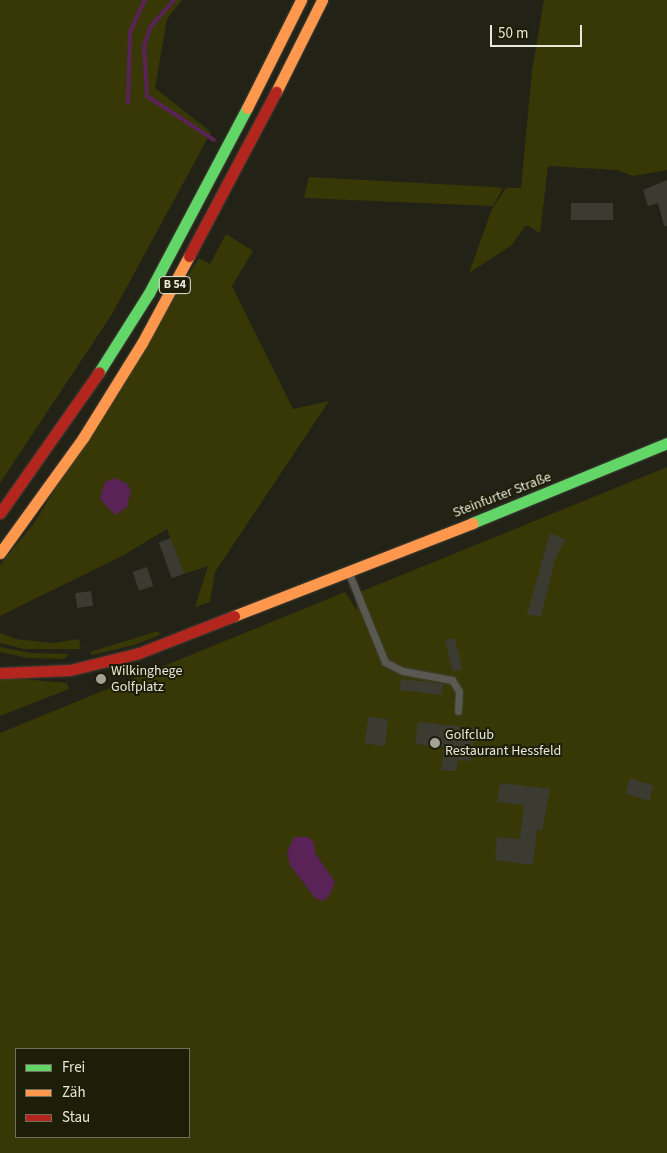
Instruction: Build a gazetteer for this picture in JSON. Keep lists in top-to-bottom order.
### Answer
{
  "streets": {
    "main road": ["B 54", "Steinfurter Straße"]
  },
  "places": ["Wilkinghege Golfplatz", "Golfclub Restaurant Hessfeld"],
  "legend": ["Frei", "Zäh", "Stau"],
  "scale_bar": "50 m"
}
